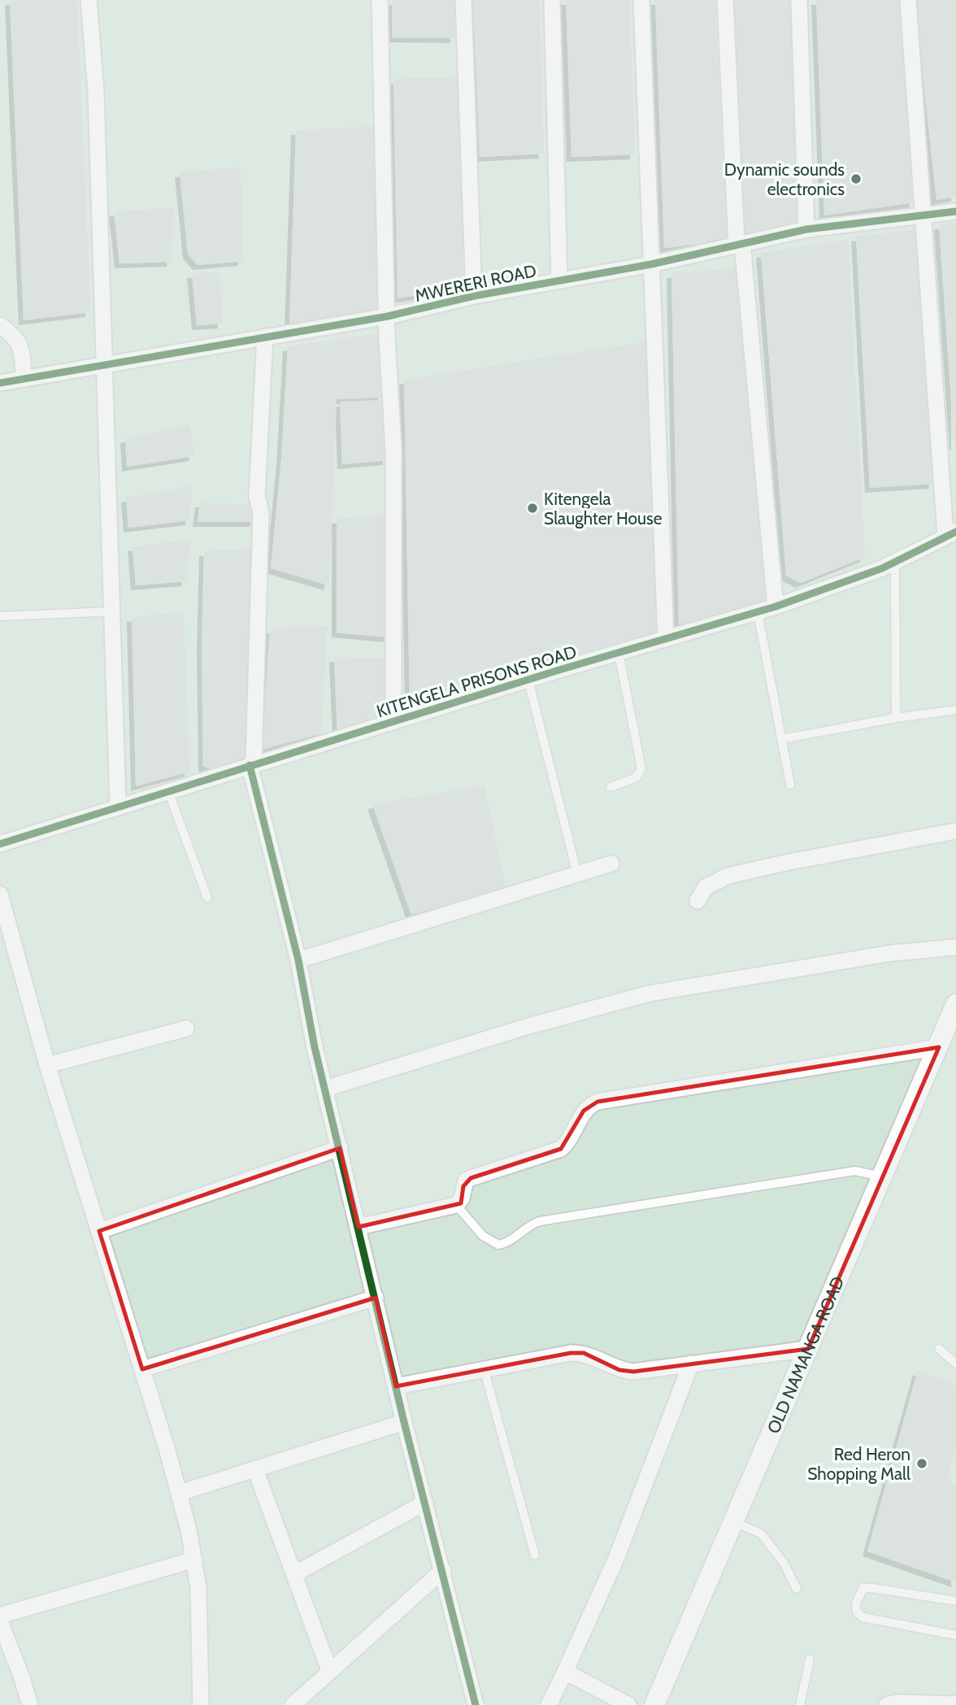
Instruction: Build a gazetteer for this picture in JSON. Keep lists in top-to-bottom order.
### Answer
{
  "streets": {
    "street": ["MWERERI ROAD", "KITENGELA PRISONS ROAD", "OLD NAMANGA ROAD"]
  },
  "places": ["Dynamic sounds electronics", "Kitengela Slaughter House", "Red Heron Shopping Mall"]
}
